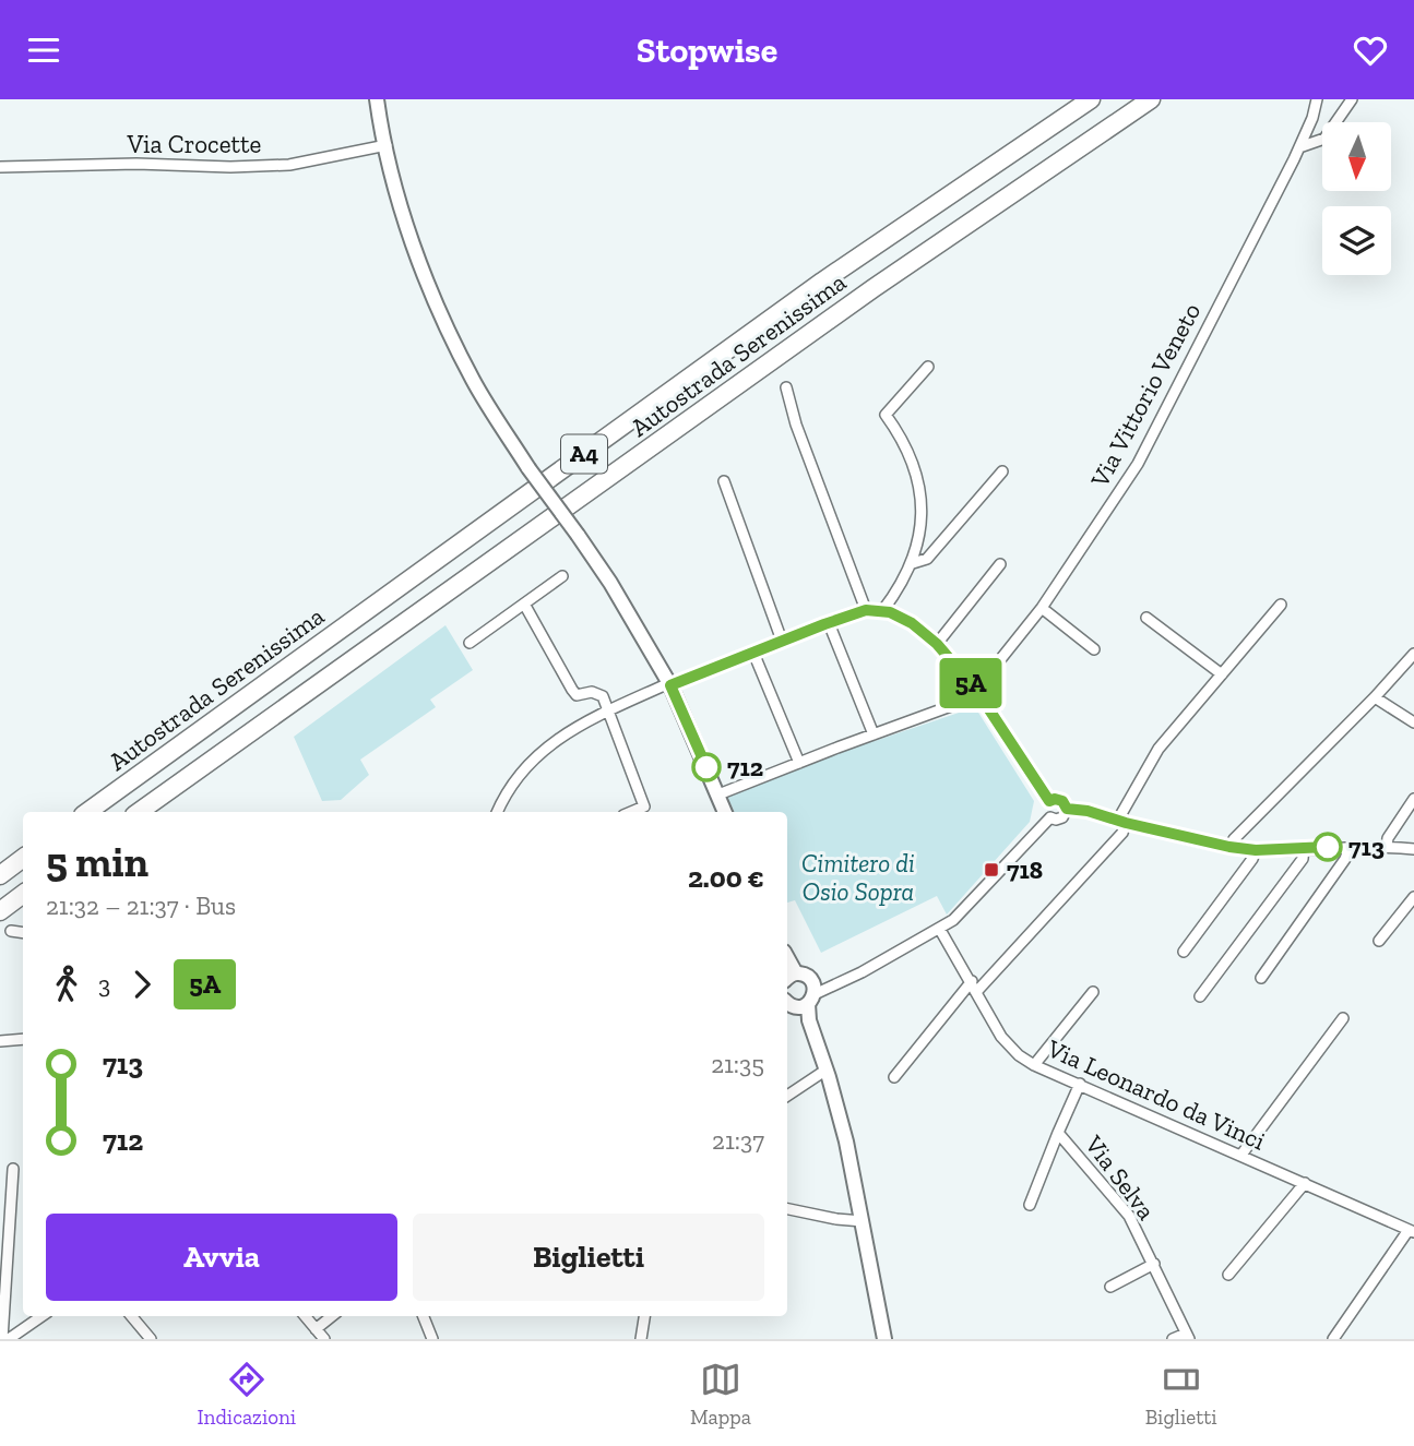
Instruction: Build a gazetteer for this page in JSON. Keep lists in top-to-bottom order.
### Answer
{
  "streets": {
    "highway": ["Autostrada Serenissima", "A4"],
    "street": [
      "Via Crocette",
      "Via Vittorio Veneto",
      "Via Leonardo da Vinci",
      "Via Selva"
    ]
  },
  "crossings": [
    ["Via Leonardo da Vinci", "Via Selva"]
  ],
  "parks": ["Cimitero di Osio Sopra"],
  "places": {
    "other": ["712", "713"],
    "transit": ["718"]
  },
  "lines": ["bus line 5A"],
  "north": "bottom",
  "page": {
    "header": "Stopwise",
    "on_map": "5A",
    "heading": ["5 min", "21:32 – 21:37 · Bus", "2.00 €"],
    "legs": ["3", "5A"],
    "list": [
      {
        "name": "713",
        "value": "21:35"
      },
      {
        "name": "712",
        "value": "21:37"
      }
    ],
    "buttons": ["Avvia", "Biglietti"],
    "tabs": ["Indicazioni", "Mappa", "Biglietti"]
  }
}
